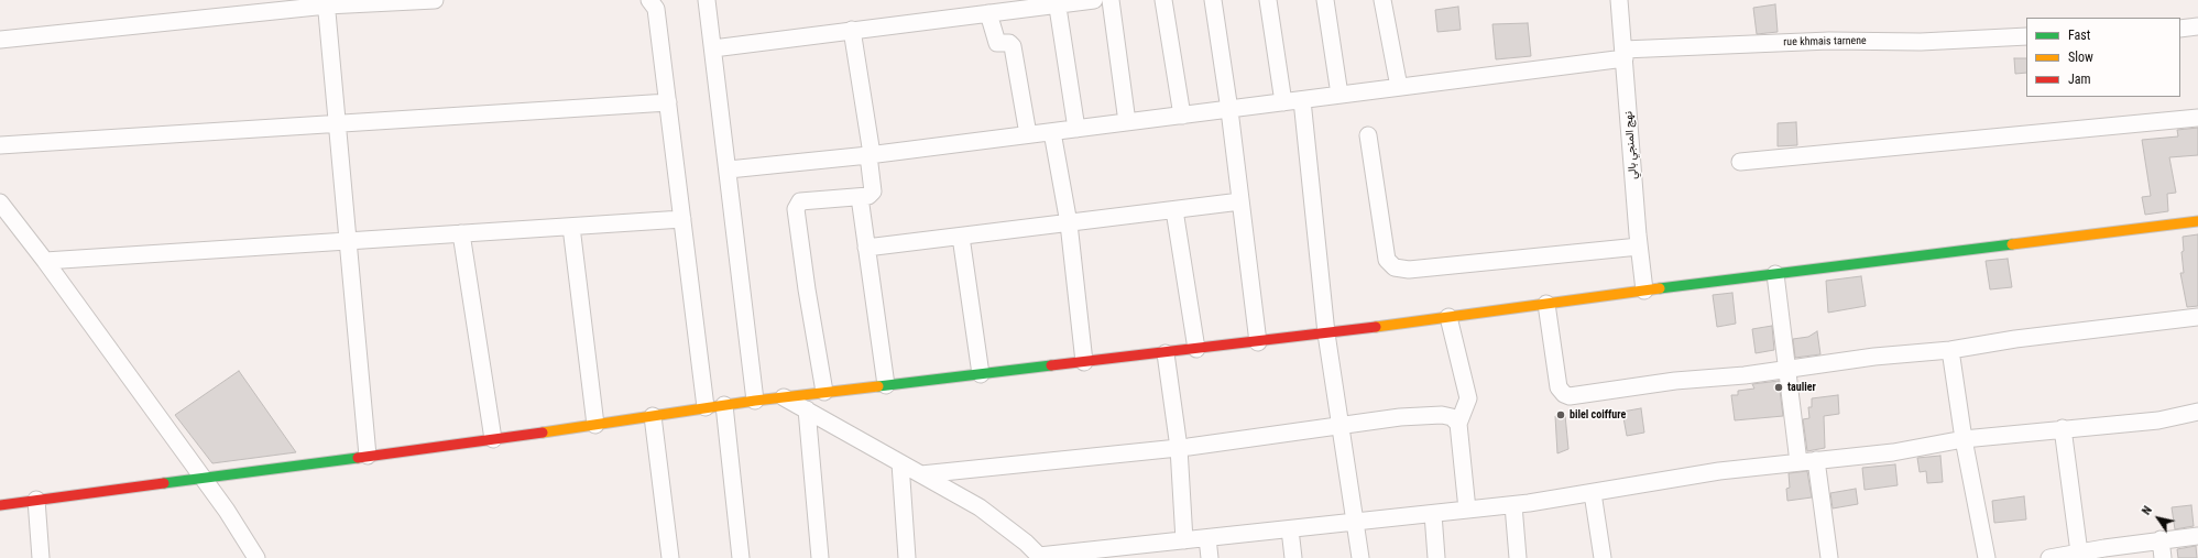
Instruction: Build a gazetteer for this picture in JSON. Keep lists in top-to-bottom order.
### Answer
{
  "streets": {
    "street": ["rue khmais tarnene", "نهج المنجي بالي"]
  },
  "crossings": [
    ["rue khmais tarnene", "نهج المنجي بالي"]
  ],
  "places": ["taulier", "bilel coiffure"],
  "legend": ["Fast", "Slow", "Jam"],
  "north": "top left"
}
